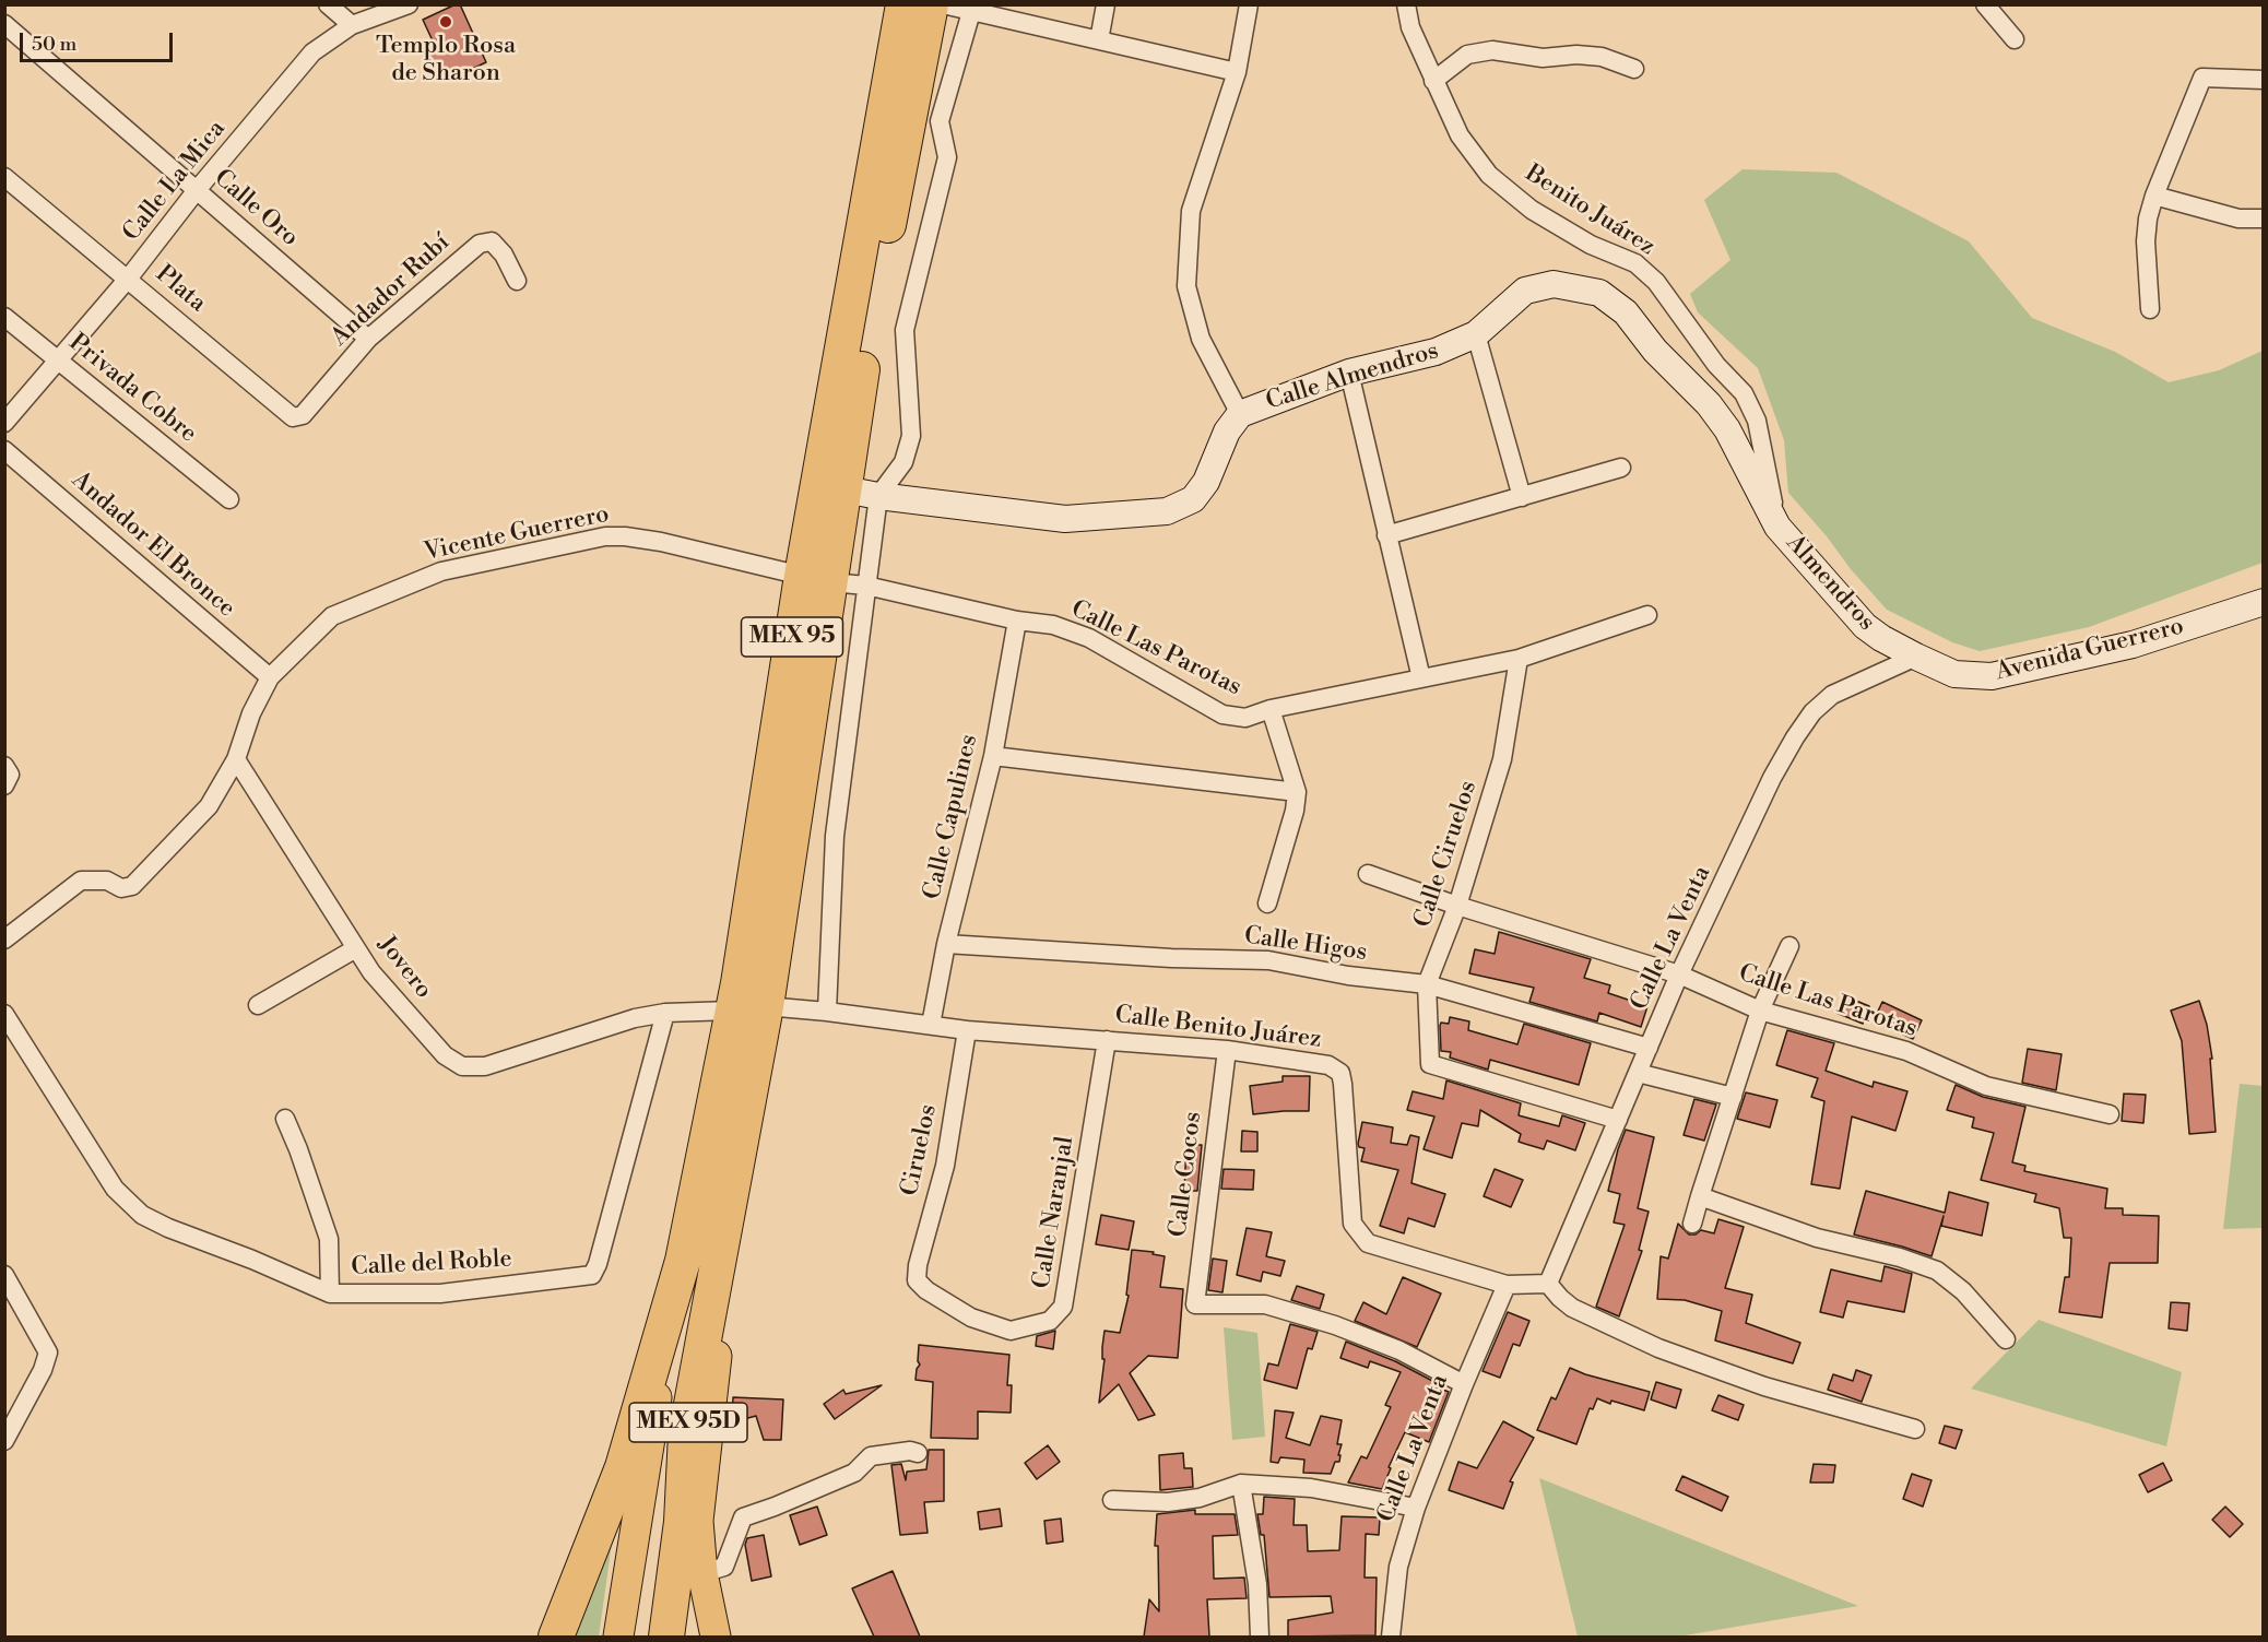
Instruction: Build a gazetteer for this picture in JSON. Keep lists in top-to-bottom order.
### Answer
{
  "streets": {
    "highway": ["MEX 95", "MEX 95D"],
    "street": [
      "Calle La Mica",
      "Calle Oro",
      "Benito Juárez",
      "Plata",
      "Andador Rubí",
      "Calle Almendros",
      "Privada Cobre",
      "Vicente Guerrero",
      "Andador El Bronce",
      "Almendros",
      "Calle Las Parotas",
      "Avenida Guerrero",
      "Calle Capulines",
      "Calle Ciruelos",
      "Calle La Venta",
      "Calle Higos",
      "Jovero",
      "Calle Benito Juárez",
      "Ciruelos",
      "Calle Cocos",
      "Calle Naranjal",
      "Calle del Roble"
    ]
  },
  "crossings": [
    ["Calle La Mica", "Calle Oro"],
    ["Calle La Mica", "Plata"],
    ["Calle La Mica", "Privada Cobre"],
    ["Calle Oro", "Andador Rubí"],
    ["Benito Juárez", "Calle Almendros"],
    ["Benito Juárez", "Almendros"],
    ["Plata", "Andador Rubí"],
    ["Calle Almendros", "Almendros"],
    ["Calle Almendros", "MEX 95"],
    ["Vicente Guerrero", "Andador El Bronce"],
    ["Vicente Guerrero", "MEX 95"],
    ["Vicente Guerrero", "Calle Las Parotas"],
    ["Almendros", "Avenida Guerrero"],
    ["Almendros", "Calle La Venta"],
    ["MEX 95", "Calle Las Parotas"],
    ["MEX 95", "Jovero"],
    ["MEX 95", "Calle Benito Juárez"],
    ["MEX 95", "MEX 95D"],
    ["Calle Las Parotas", "Calle Capulines"],
    ["Calle Las Parotas", "Calle Ciruelos"],
    ["Calle Las Parotas", "Calle La Venta"],
    ["Avenida Guerrero", "Calle La Venta"],
    ["Calle Capulines", "Calle Higos"],
    ["Calle Capulines", "Calle Benito Juárez"],
    ["Calle Ciruelos", "Calle La Venta"],
    ["Calle Ciruelos", "Calle Higos"],
    ["Calle La Venta", "Calle Higos"],
    ["Calle La Venta", "Calle Benito Juárez"],
    ["Calle La Venta", "Calle Cocos"],
    ["Jovero", "Calle del Roble"],
    ["Calle Benito Juárez", "Ciruelos"],
    ["Calle Benito Juárez", "Calle Cocos"],
    ["Calle Benito Juárez", "Calle Naranjal"],
    ["Ciruelos", "Calle Naranjal"]
  ],
  "places": ["Templo Rosa de Sharon"],
  "scale_bar": "50 m"
}
